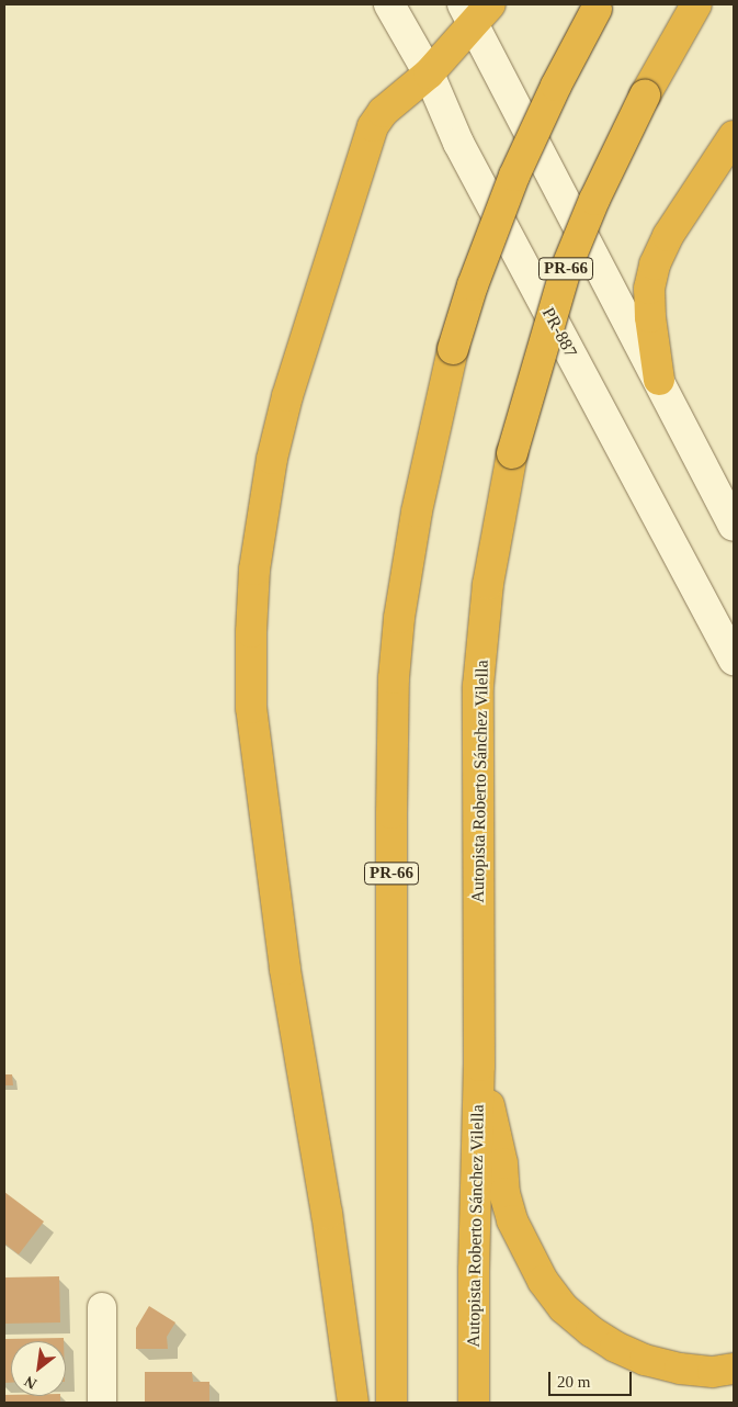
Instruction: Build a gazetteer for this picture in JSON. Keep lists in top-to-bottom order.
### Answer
{
  "streets": {
    "highway": ["PR-66", "Autopista Roberto Sánchez Vilella"],
    "street": ["PR-887"]
  },
  "scale_bar": "20 m",
  "north": "bottom left"
}
